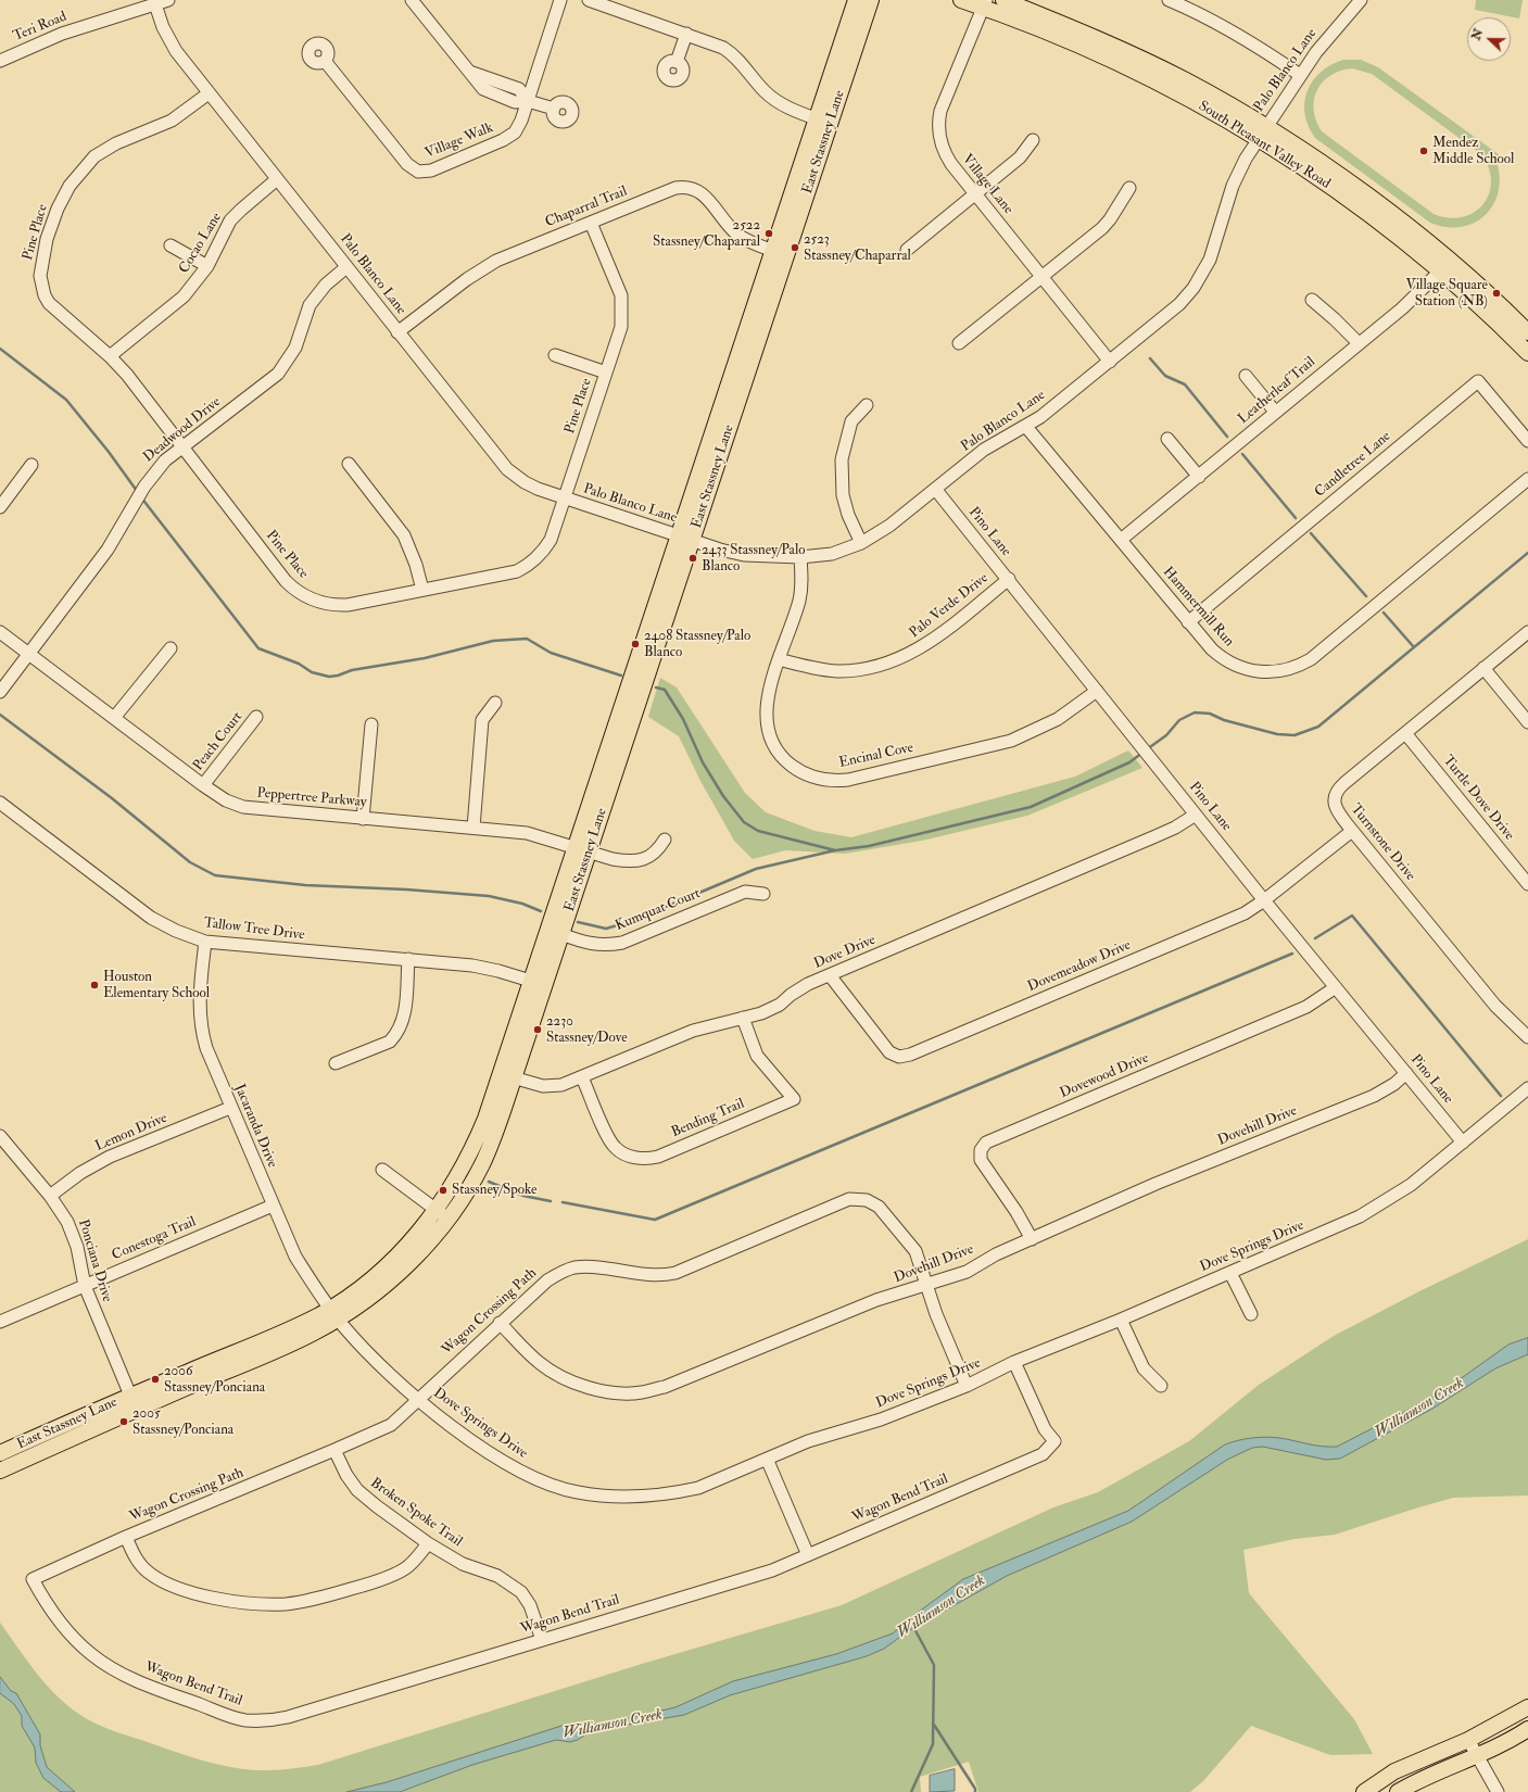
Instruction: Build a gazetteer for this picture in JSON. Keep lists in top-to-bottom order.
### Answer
{
  "streets": {
    "main road": ["East Stassney Lane", "South Pleasant Valley Road"],
    "street": [
      "Teri Road",
      "Palo Blanco Lane",
      "Village Walk",
      "Village Lane",
      "Chaparral Trail",
      "Pine Place",
      "Cocao Lane",
      "Leatherleaf Trail",
      "Deadwood Drive",
      "Candletree Lane",
      "Pino Lane",
      "Palo Verde Drive",
      "Hammermill Run",
      "Peach Court",
      "Encinal Cove",
      "Peppertree Parkway",
      "Turtle Dove Drive",
      "Turnstone Drive",
      "Kumquat Court",
      "Tallow Tree Drive",
      "Dove Drive",
      "Dovemeadow Drive",
      "Dovewood Drive",
      "Bending Trail",
      "Jacaranda Drive",
      "Dovehill Drive",
      "Lemon Drive",
      "Conestoga Trail",
      "Dove Springs Drive",
      "Ponciana Drive",
      "Wagon Crossing Path",
      "Wagon Bend Trail",
      "Broken Spoke Trail"
    ]
  },
  "crossings": [
    ["Teri Road", "Palo Blanco Lane"],
    ["Palo Blanco Lane", "East Stassney Lane"],
    ["Palo Blanco Lane", "South Pleasant Valley Road"],
    ["Palo Blanco Lane", "Village Lane"],
    ["Palo Blanco Lane", "Chaparral Trail"],
    ["Palo Blanco Lane", "Pine Place"],
    ["Palo Blanco Lane", "Cocao Lane"],
    ["Palo Blanco Lane", "Deadwood Drive"],
    ["Palo Blanco Lane", "Pino Lane"],
    ["Palo Blanco Lane", "Hammermill Run"],
    ["Palo Blanco Lane", "Encinal Cove"],
    ["East Stassney Lane", "Chaparral Trail"],
    ["East Stassney Lane", "Peppertree Parkway"],
    ["East Stassney Lane", "Kumquat Court"],
    ["East Stassney Lane", "Tallow Tree Drive"],
    ["East Stassney Lane", "Dove Drive"],
    ["East Stassney Lane", "Jacaranda Drive"],
    ["East Stassney Lane", "Dove Springs Drive"],
    ["East Stassney Lane", "Ponciana Drive"],
    ["South Pleasant Valley Road", "Village Lane"],
    ["South Pleasant Valley Road", "Leatherleaf Trail"],
    ["Chaparral Trail", "Pine Place"],
    ["Pine Place", "Cocao Lane"],
    ["Pine Place", "Deadwood Drive"],
    ["Leatherleaf Trail", "Hammermill Run"],
    ["Deadwood Drive", "Peppertree Parkway"],
    ["Candletree Lane", "Hammermill Run"],
    ["Pino Lane", "Palo Verde Drive"],
    ["Pino Lane", "Encinal Cove"],
    ["Pino Lane", "Dove Drive"],
    ["Pino Lane", "Dovemeadow Drive"],
    ["Pino Lane", "Dovewood Drive"],
    ["Pino Lane", "Dovehill Drive"],
    ["Pino Lane", "Dove Springs Drive"],
    ["Palo Verde Drive", "Encinal Cove"],
    ["Peach Court", "Peppertree Parkway"],
    ["Turtle Dove Drive", "Turnstone Drive"],
    ["Turnstone Drive", "Dovemeadow Drive"],
    ["Tallow Tree Drive", "Jacaranda Drive"],
    ["Dove Drive", "Dovemeadow Drive"],
    ["Dove Drive", "Bending Trail"],
    ["Dovewood Drive", "Dovehill Drive"],
    ["Jacaranda Drive", "Lemon Drive"],
    ["Jacaranda Drive", "Conestoga Trail"],
    ["Jacaranda Drive", "Dove Springs Drive"],
    ["Dovehill Drive", "Wagon Crossing Path"],
    ["Lemon Drive", "Ponciana Drive"],
    ["Conestoga Trail", "Ponciana Drive"],
    ["Dove Springs Drive", "Wagon Crossing Path"],
    ["Dove Springs Drive", "Wagon Bend Trail"],
    ["Wagon Crossing Path", "Wagon Bend Trail"],
    ["Wagon Crossing Path", "Broken Spoke Trail"],
    ["Wagon Bend Trail", "Broken Spoke Trail"]
  ],
  "water": ["Williamson Creek"],
  "places": [
    "Mendez Middle School",
    "2522 Stassney/Chaparral",
    "2523 Stassney/Chaparral",
    "Village Square Station (NB)",
    "2433 Stassney/Palo Blanco",
    "2408 Stassney/Palo Blanco",
    "Houston Elementary School",
    "2230 Stassney/Dove",
    "Stassney/Spoke",
    "2006 Stassney/Ponciana",
    "2005 Stassney/Ponciana"
  ],
  "north": "left"
}
